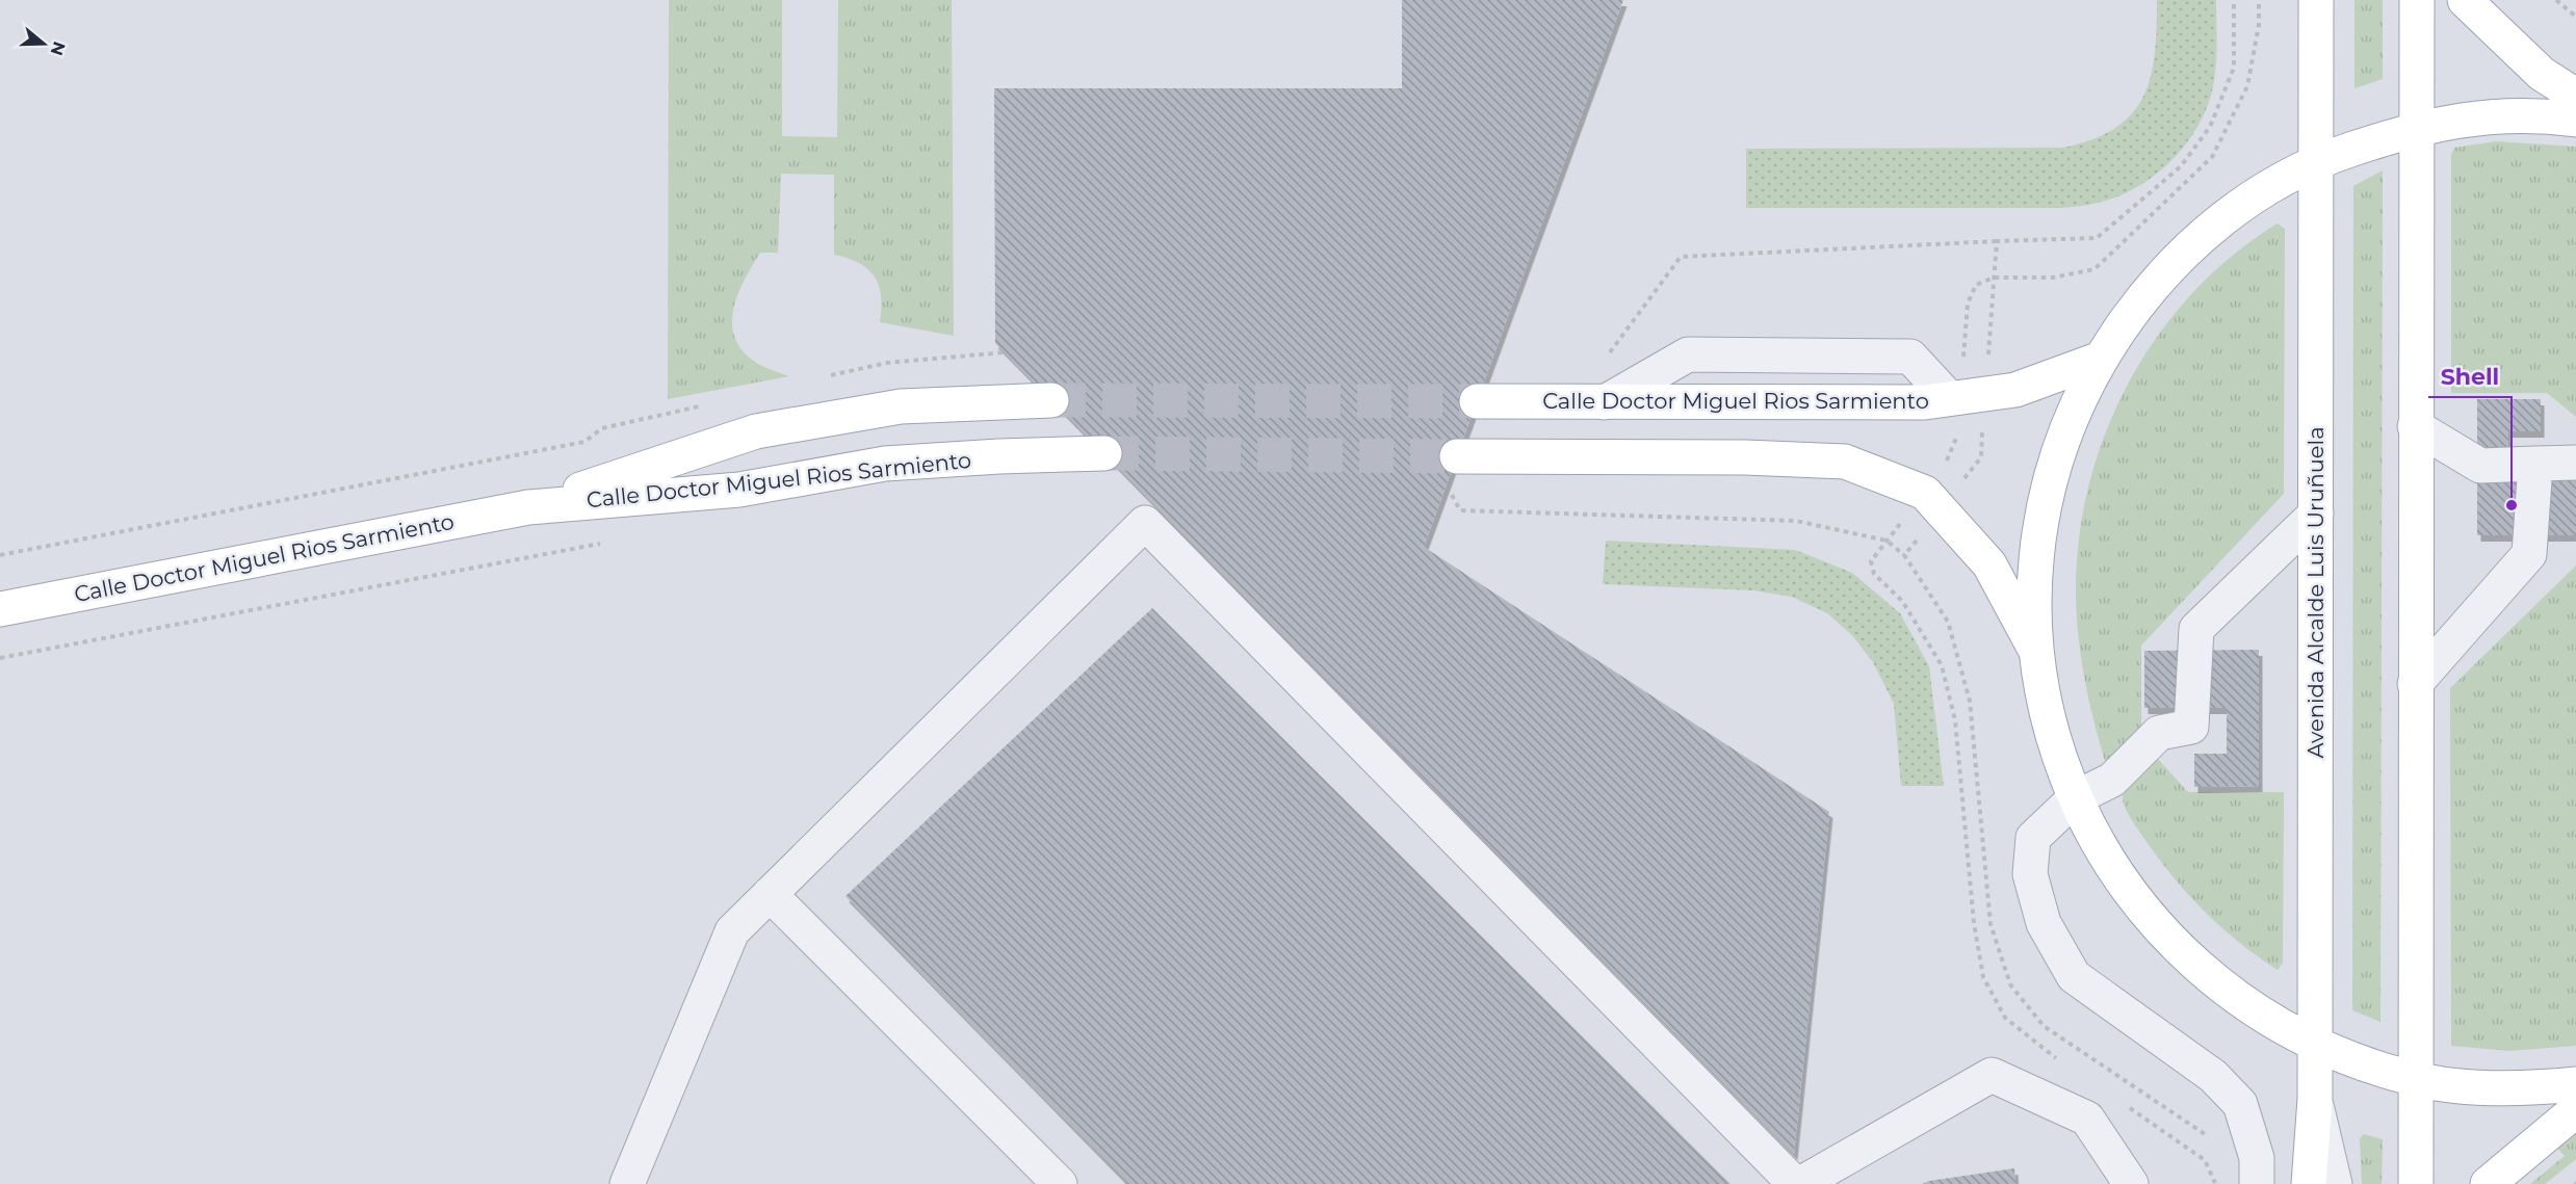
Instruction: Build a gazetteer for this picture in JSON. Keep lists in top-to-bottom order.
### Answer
{
  "streets": {
    "main road": ["Calle Doctor Miguel Rios Sarmiento", "Avenida Alcalde Luis Uruñuela"]
  },
  "places": ["Shell"],
  "north": "right"
}
